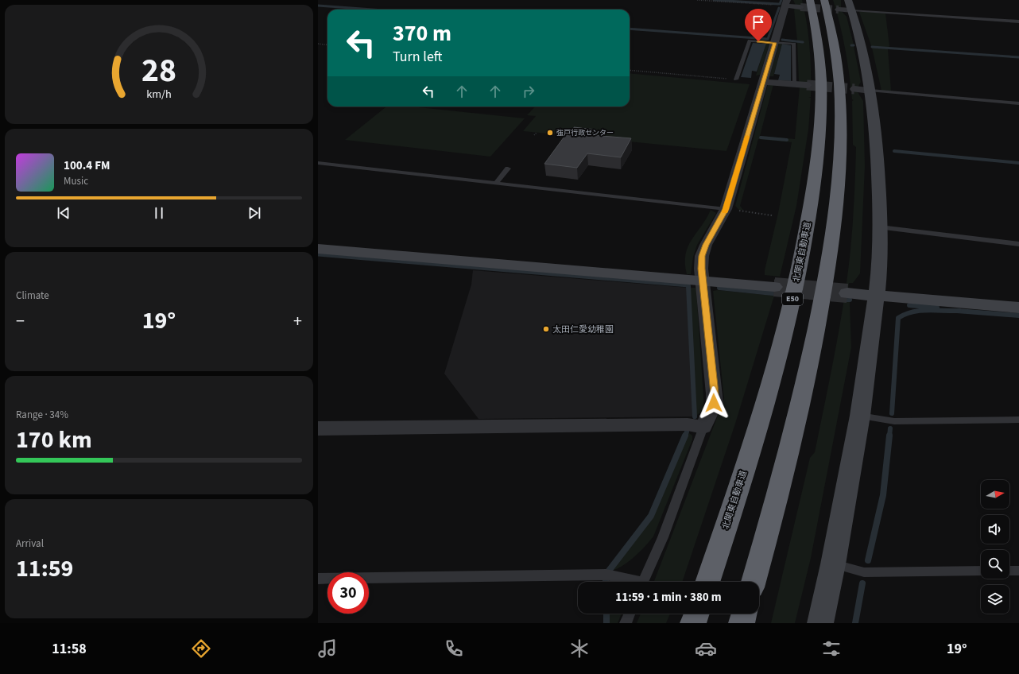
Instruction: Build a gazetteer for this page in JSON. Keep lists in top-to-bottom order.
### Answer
{
  "streets": {
    "highway": ["北関東自動車道", "E50"]
  },
  "places": ["強戸行政センター", "太田仁愛幼稚園"],
  "north": "right",
  "page": {
    "turn": ["370 m", "Turn left"],
    "song": ["100.4 FM", "Music"],
    "tile": [
      "Climate",
      ["Range · 34%", "170 km"],
      ["Arrival", "11:59"]
    ],
    "heat": ["−", "19°", "+"],
    "limit": "30",
    "trip": "11:59 · 1 min · 380 m",
    "tabs": ["11:58", "19°"],
    "gauge": ["28", "km/h"]
  }
}
